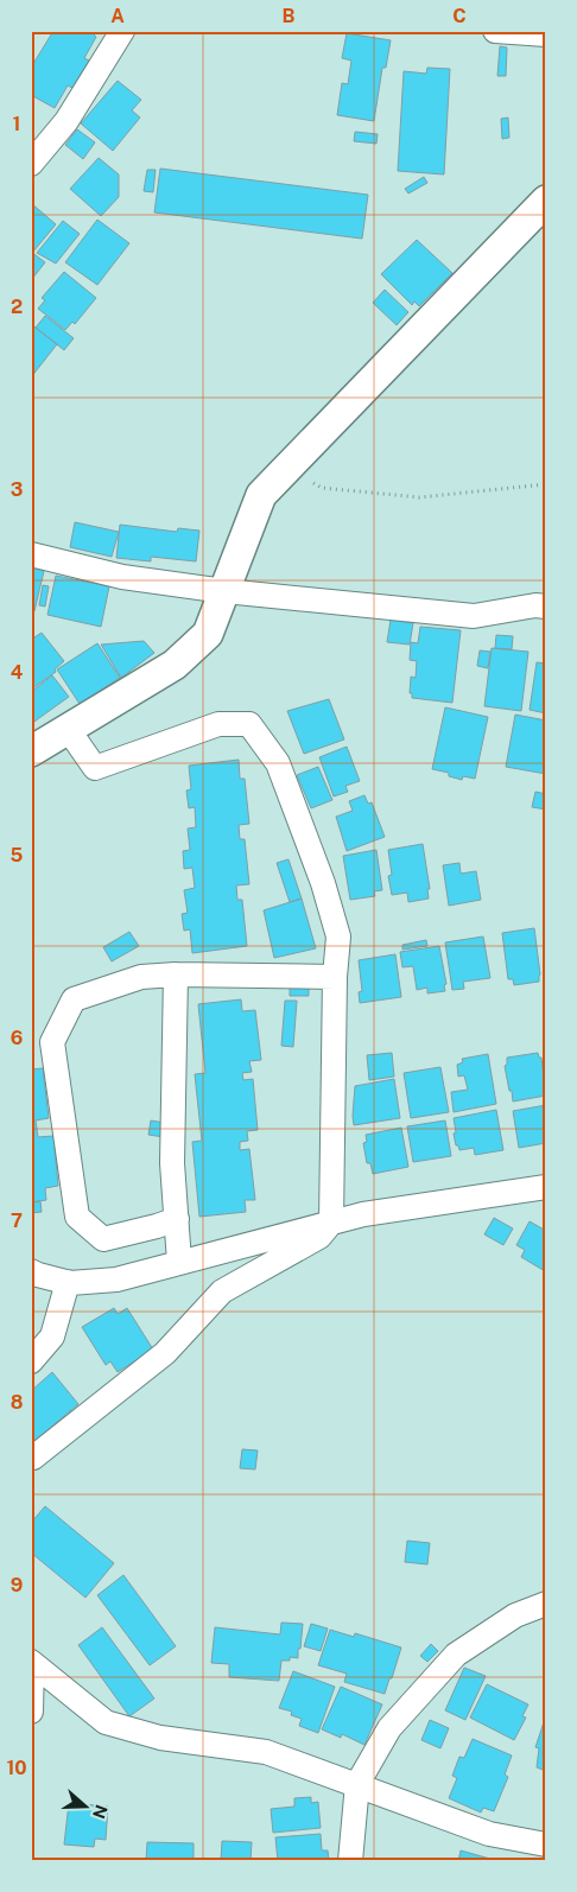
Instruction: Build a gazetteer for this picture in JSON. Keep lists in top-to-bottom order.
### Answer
{
  "north": "right",
  "grid": {
    "columns": ["A", "B", "C"],
    "rows": [
      "1",
      "2",
      "3",
      "4",
      "5",
      "6",
      "7",
      "8",
      "9",
      "10"
    ]
  }
}
